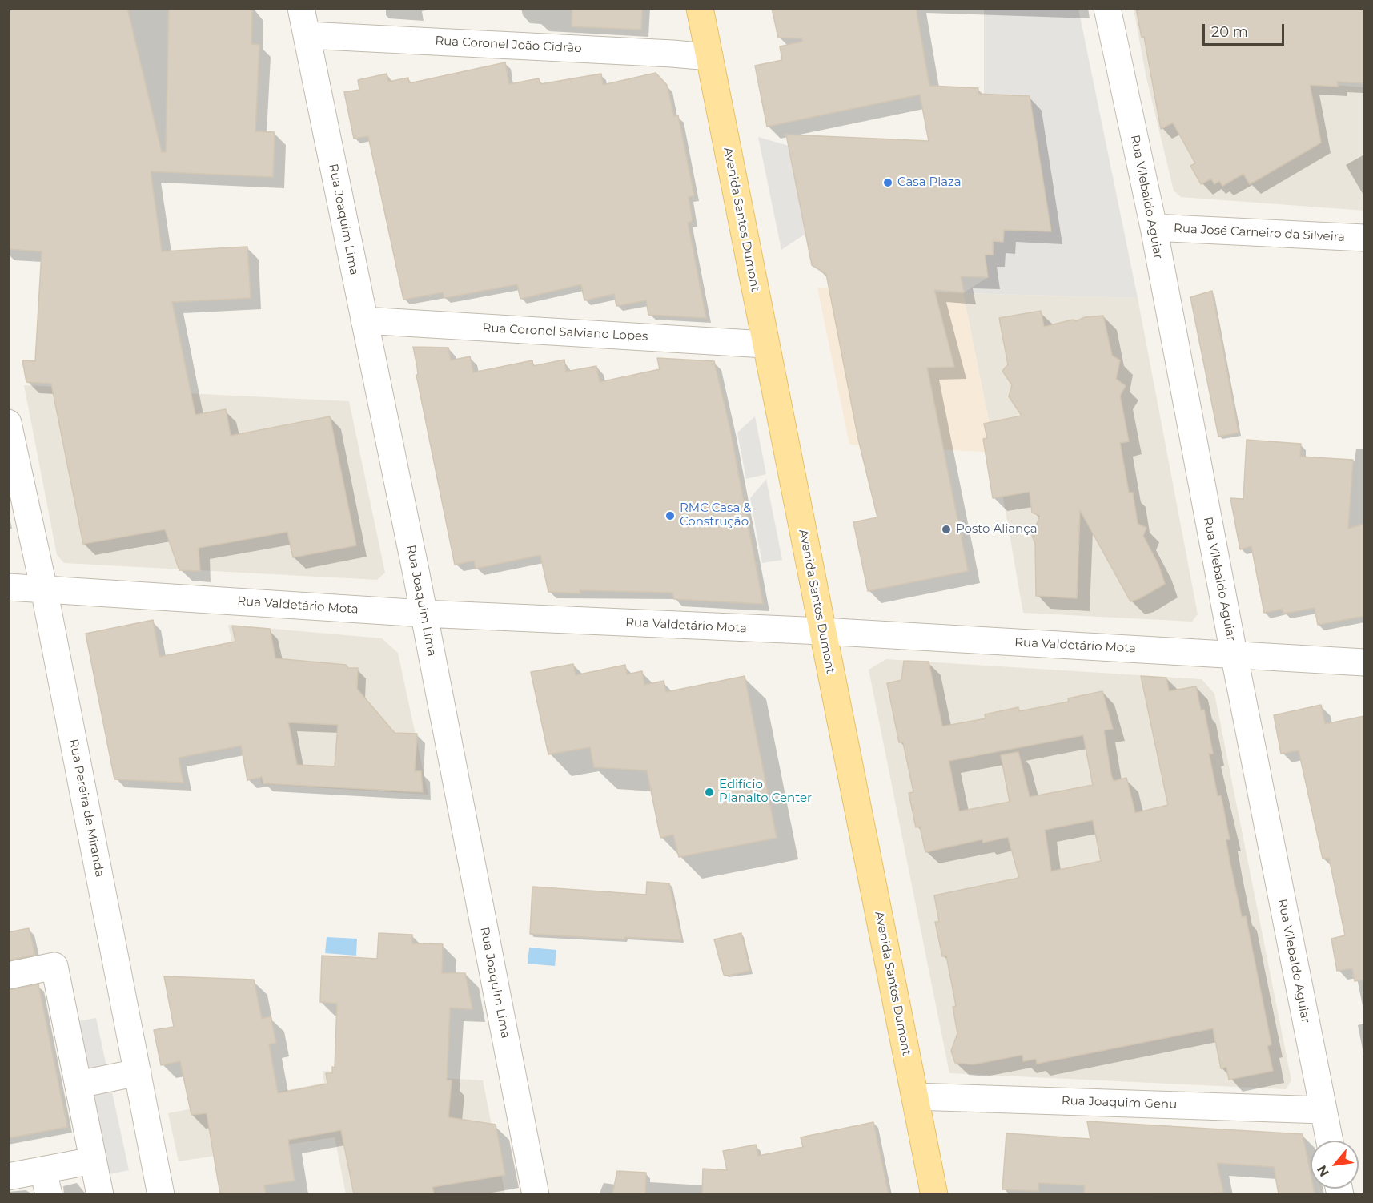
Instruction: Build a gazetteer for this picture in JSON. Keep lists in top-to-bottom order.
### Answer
{
  "streets": {
    "main road": ["Avenida Santos Dumont"],
    "street": [
      "Rua Coronel João Cidrão",
      "Rua Vilebaldo Aguiar",
      "Rua Joaquim Lima",
      "Rua José Carneiro da Silveira",
      "Rua Coronel Salviano Lopes",
      "Rua Valdetário Mota",
      "Rua Pereira de Miranda",
      "Rua Joaquim Genu"
    ]
  },
  "crossings": [
    ["Rua Coronel João Cidrão", "Rua Joaquim Lima"],
    ["Rua Coronel João Cidrão", "Avenida Santos Dumont"],
    ["Rua Vilebaldo Aguiar", "Rua José Carneiro da Silveira"],
    ["Rua Vilebaldo Aguiar", "Rua Valdetário Mota"],
    ["Rua Vilebaldo Aguiar", "Rua Joaquim Genu"],
    ["Rua Joaquim Lima", "Rua Coronel Salviano Lopes"],
    ["Rua Joaquim Lima", "Rua Valdetário Mota"],
    ["Avenida Santos Dumont", "Rua Coronel Salviano Lopes"],
    ["Avenida Santos Dumont", "Rua Valdetário Mota"],
    ["Avenida Santos Dumont", "Rua Joaquim Genu"],
    ["Rua Valdetário Mota", "Rua Pereira de Miranda"]
  ],
  "places": [
    "Casa Plaza",
    "RMC Casa & Construção",
    "Posto Aliança",
    "Edifício Planalto Center"
  ],
  "scale_bar": "20 m",
  "north": "bottom left"
}
